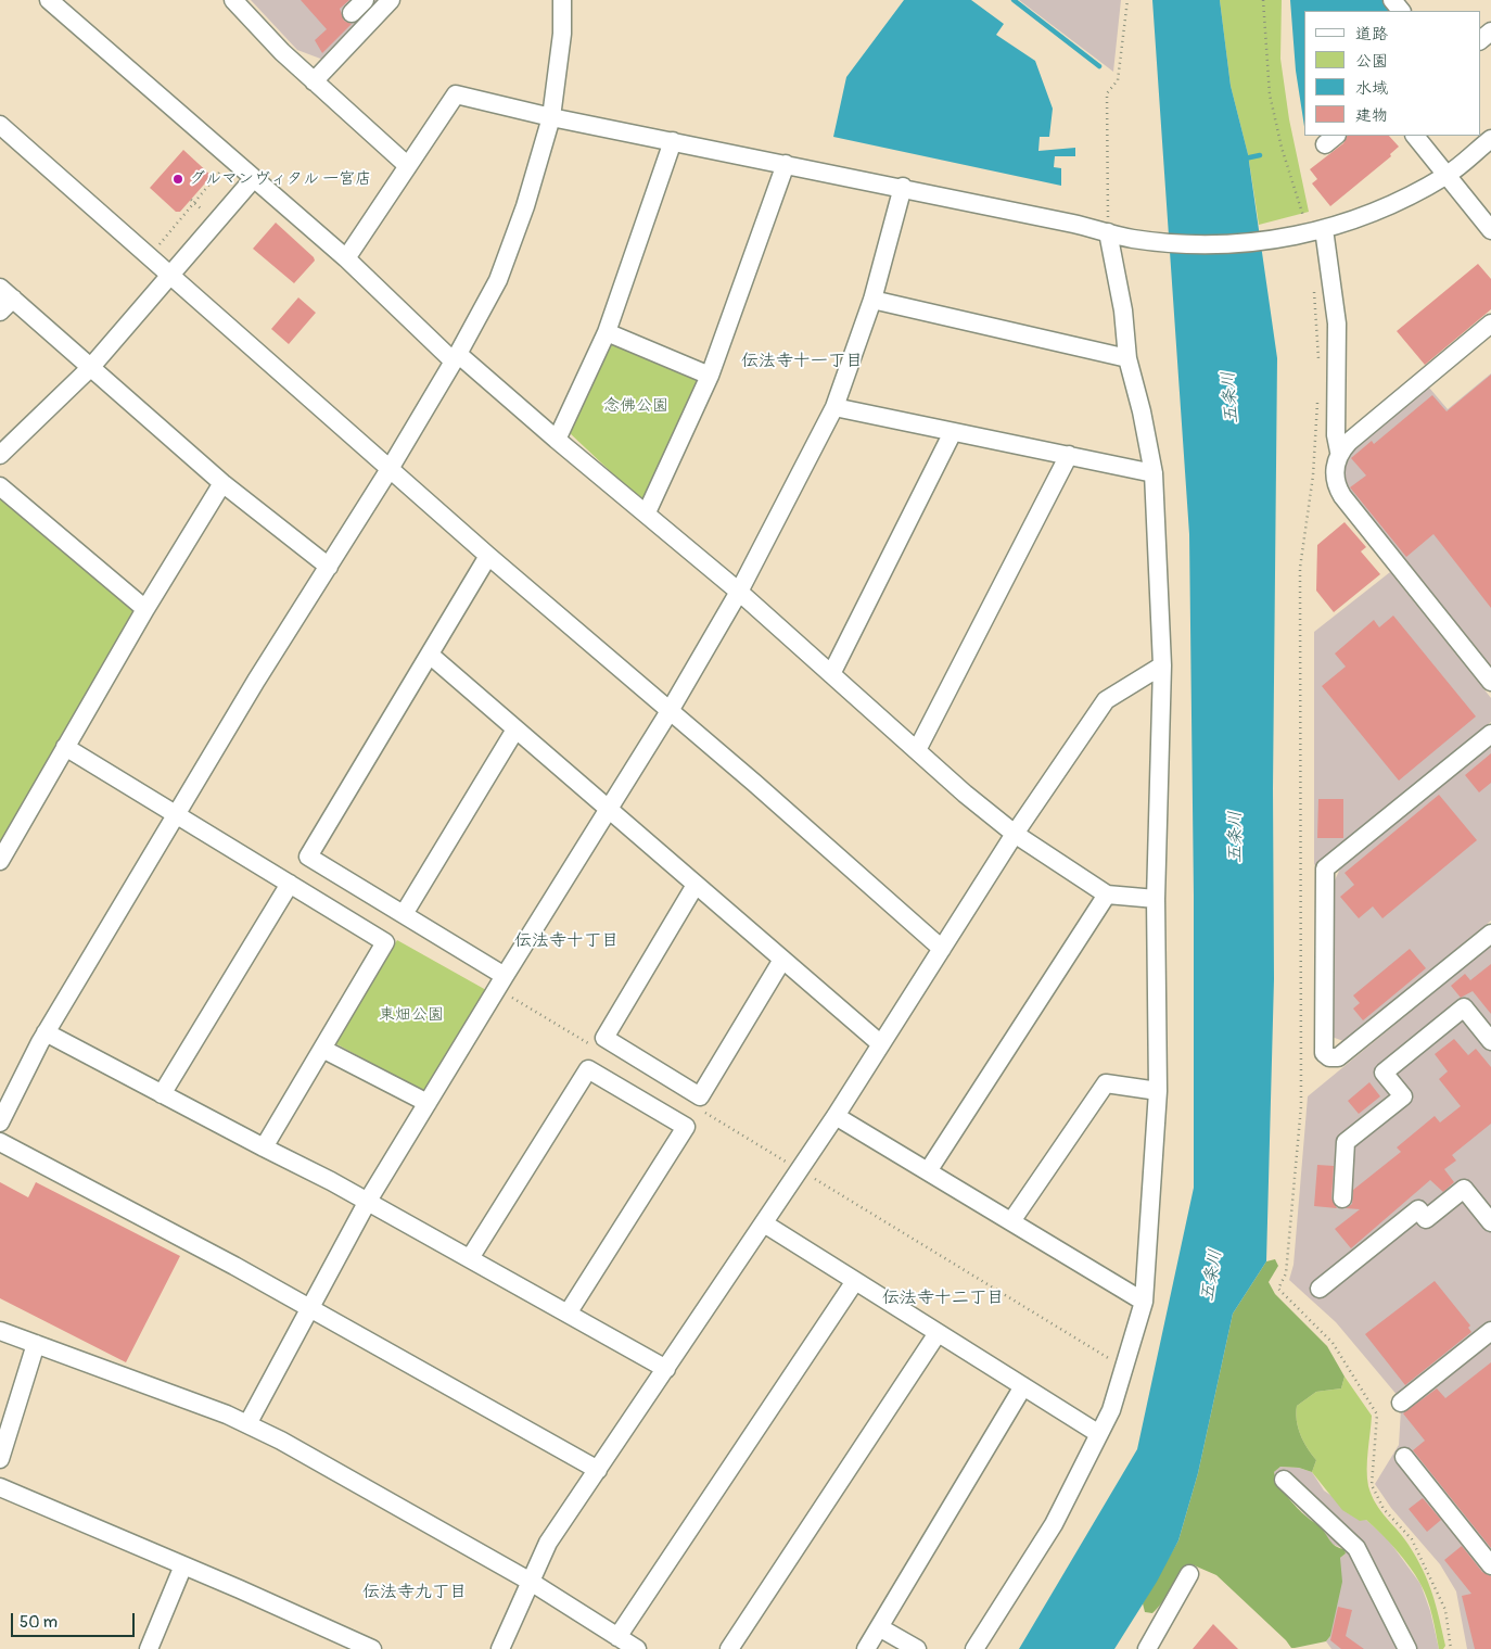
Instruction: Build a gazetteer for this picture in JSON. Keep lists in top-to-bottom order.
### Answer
{
  "districts": [
    "伝法寺十一丁目",
    "伝法寺十丁目",
    "伝法寺十二丁目",
    "伝法寺九丁目"
  ],
  "water": ["五条川"],
  "parks": ["念佛公園", "東畑公園"],
  "places": ["グルマンヴィタル 一宮店"],
  "legend": [
    "道路",
    "公園",
    "水域",
    "建物"
  ],
  "scale_bar": "50 m"
}
